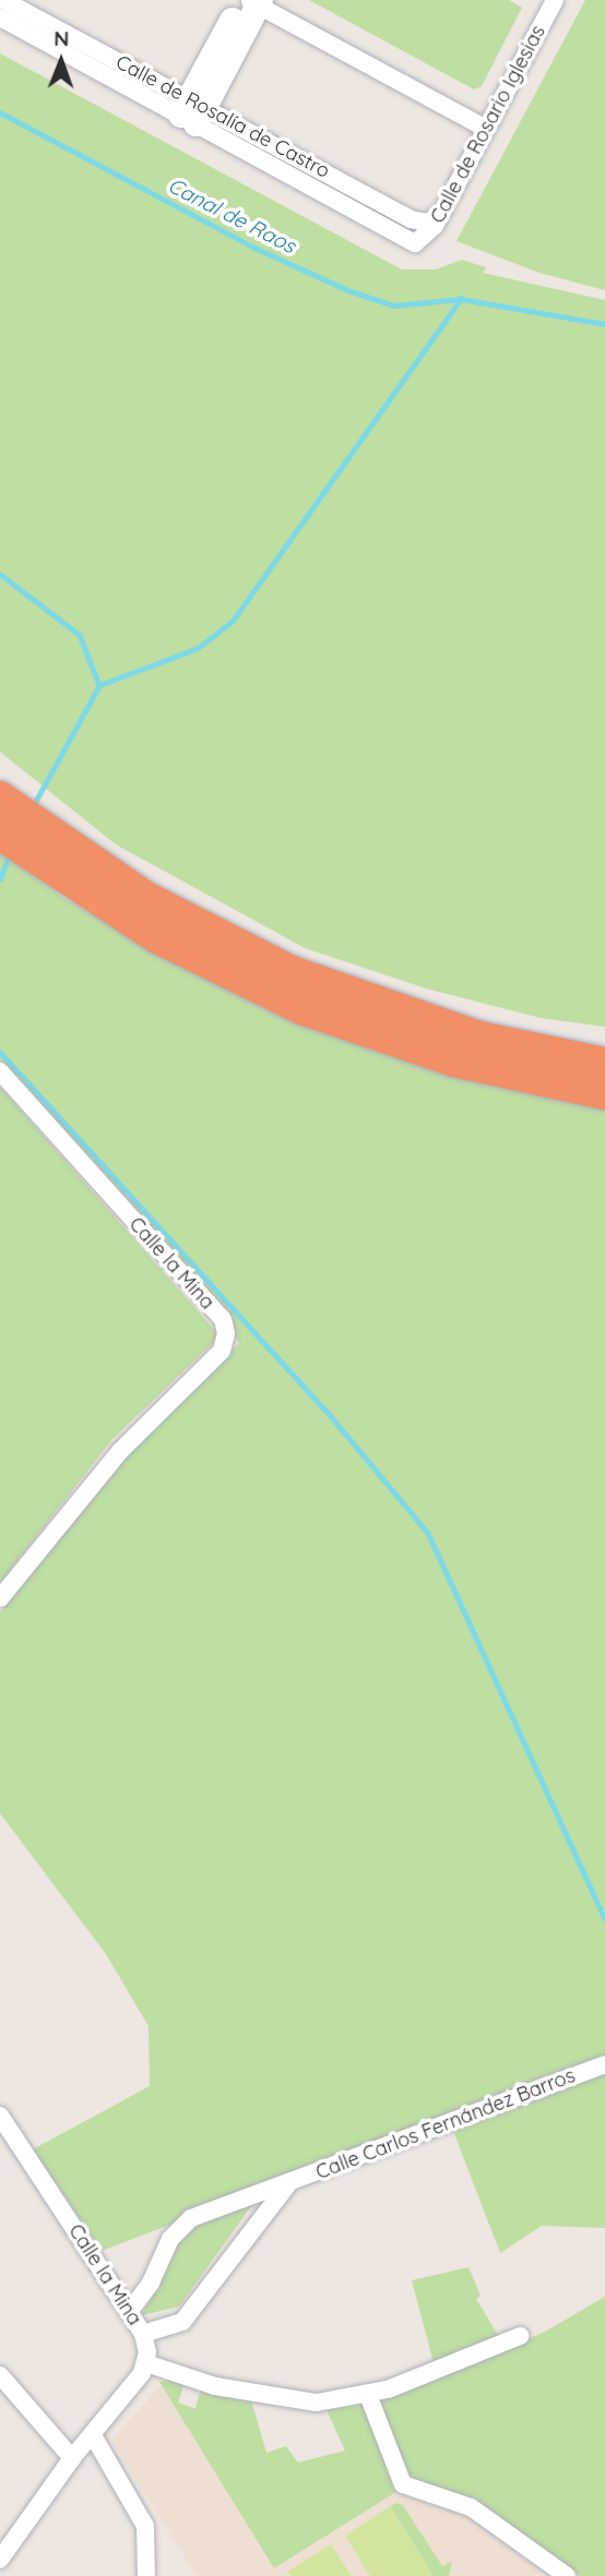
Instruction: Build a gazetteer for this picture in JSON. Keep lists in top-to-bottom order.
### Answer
{
  "streets": {
    "street": [
      "Calle de Rosalía de Castro",
      "Calle de Rosario Iglesias",
      "Calle la Mina",
      "Calle Carlos Fernández Barros"
    ]
  },
  "crossings": [
    ["Calle de Rosalía de Castro", "Calle de Rosario Iglesias"],
    ["Calle la Mina", "Calle Carlos Fernández Barros"]
  ],
  "water": ["Canal de Raos"],
  "north": "top"
}
